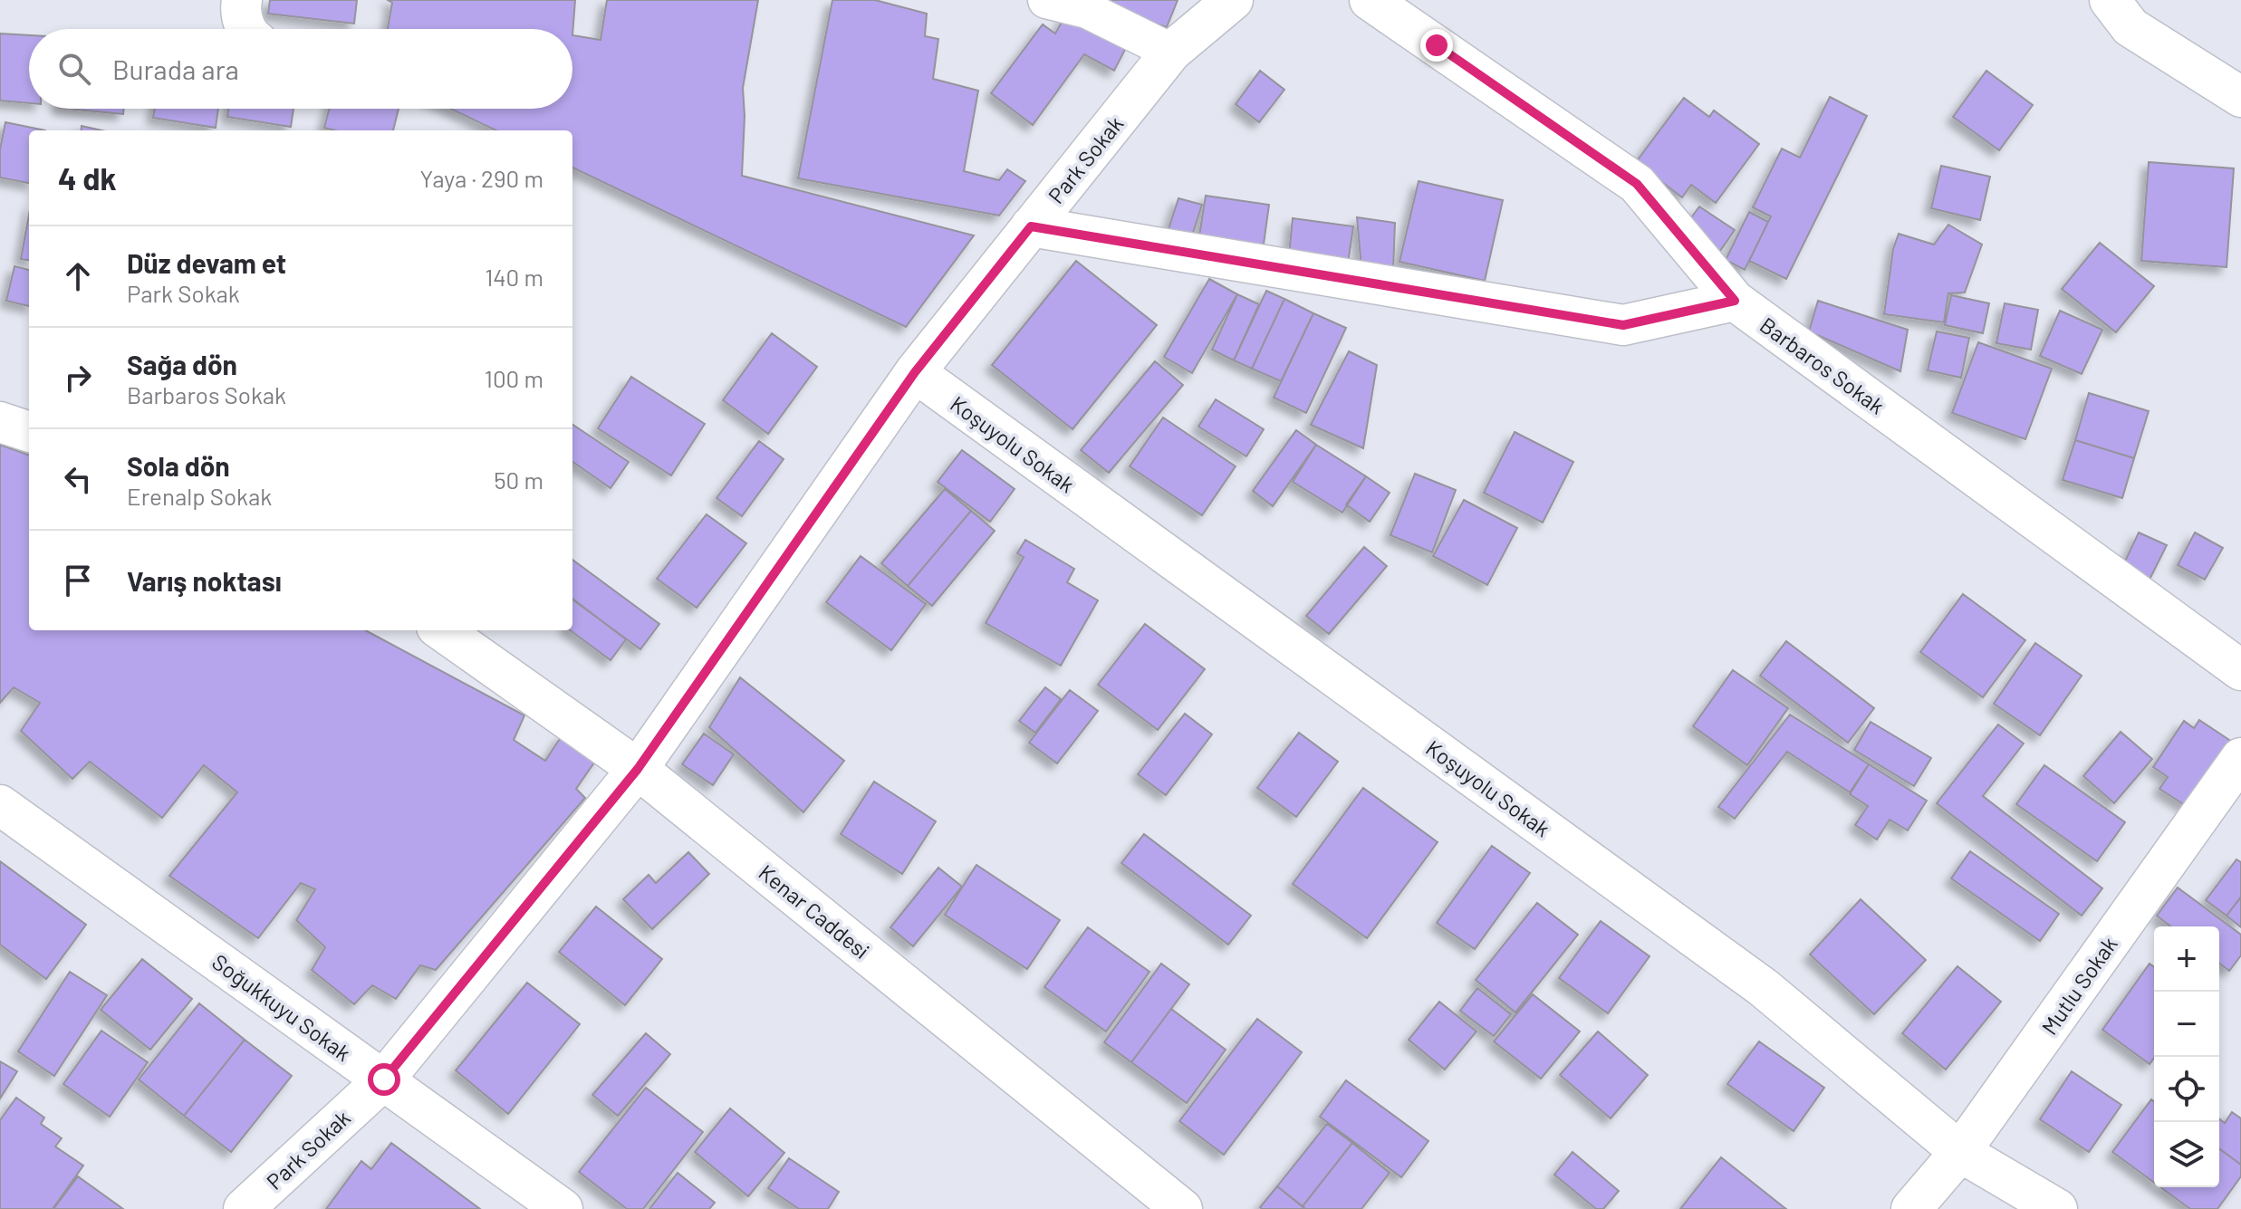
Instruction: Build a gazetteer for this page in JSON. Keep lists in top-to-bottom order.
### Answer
{
  "streets": {
    "street": [
      "Park Sokak",
      "Barbaros Sokak",
      "Koşuyolu Sokak",
      "Kenar Caddesi",
      "Mutlu Sokak",
      "Soğukkuyu Sokak"
    ]
  },
  "crossings": [
    ["Park Sokak", "Koşuyolu Sokak"],
    ["Park Sokak", "Kenar Caddesi"],
    ["Park Sokak", "Soğukkuyu Sokak"],
    ["Koşuyolu Sokak", "Mutlu Sokak"]
  ],
  "page": {
    "search": "Burada ara",
    "heading": ["4 dk", "Yaya · 290 m"],
    "list": [
      ["Düz devam et", "Park Sokak", "140 m"],
      ["Sağa dön", "Barbaros Sokak", "100 m"],
      ["Sola dön", "Erenalp Sokak", "50 m"],
      "Varış noktası"
    ],
    "map_buttons": ["+", "−"]
  }
}
